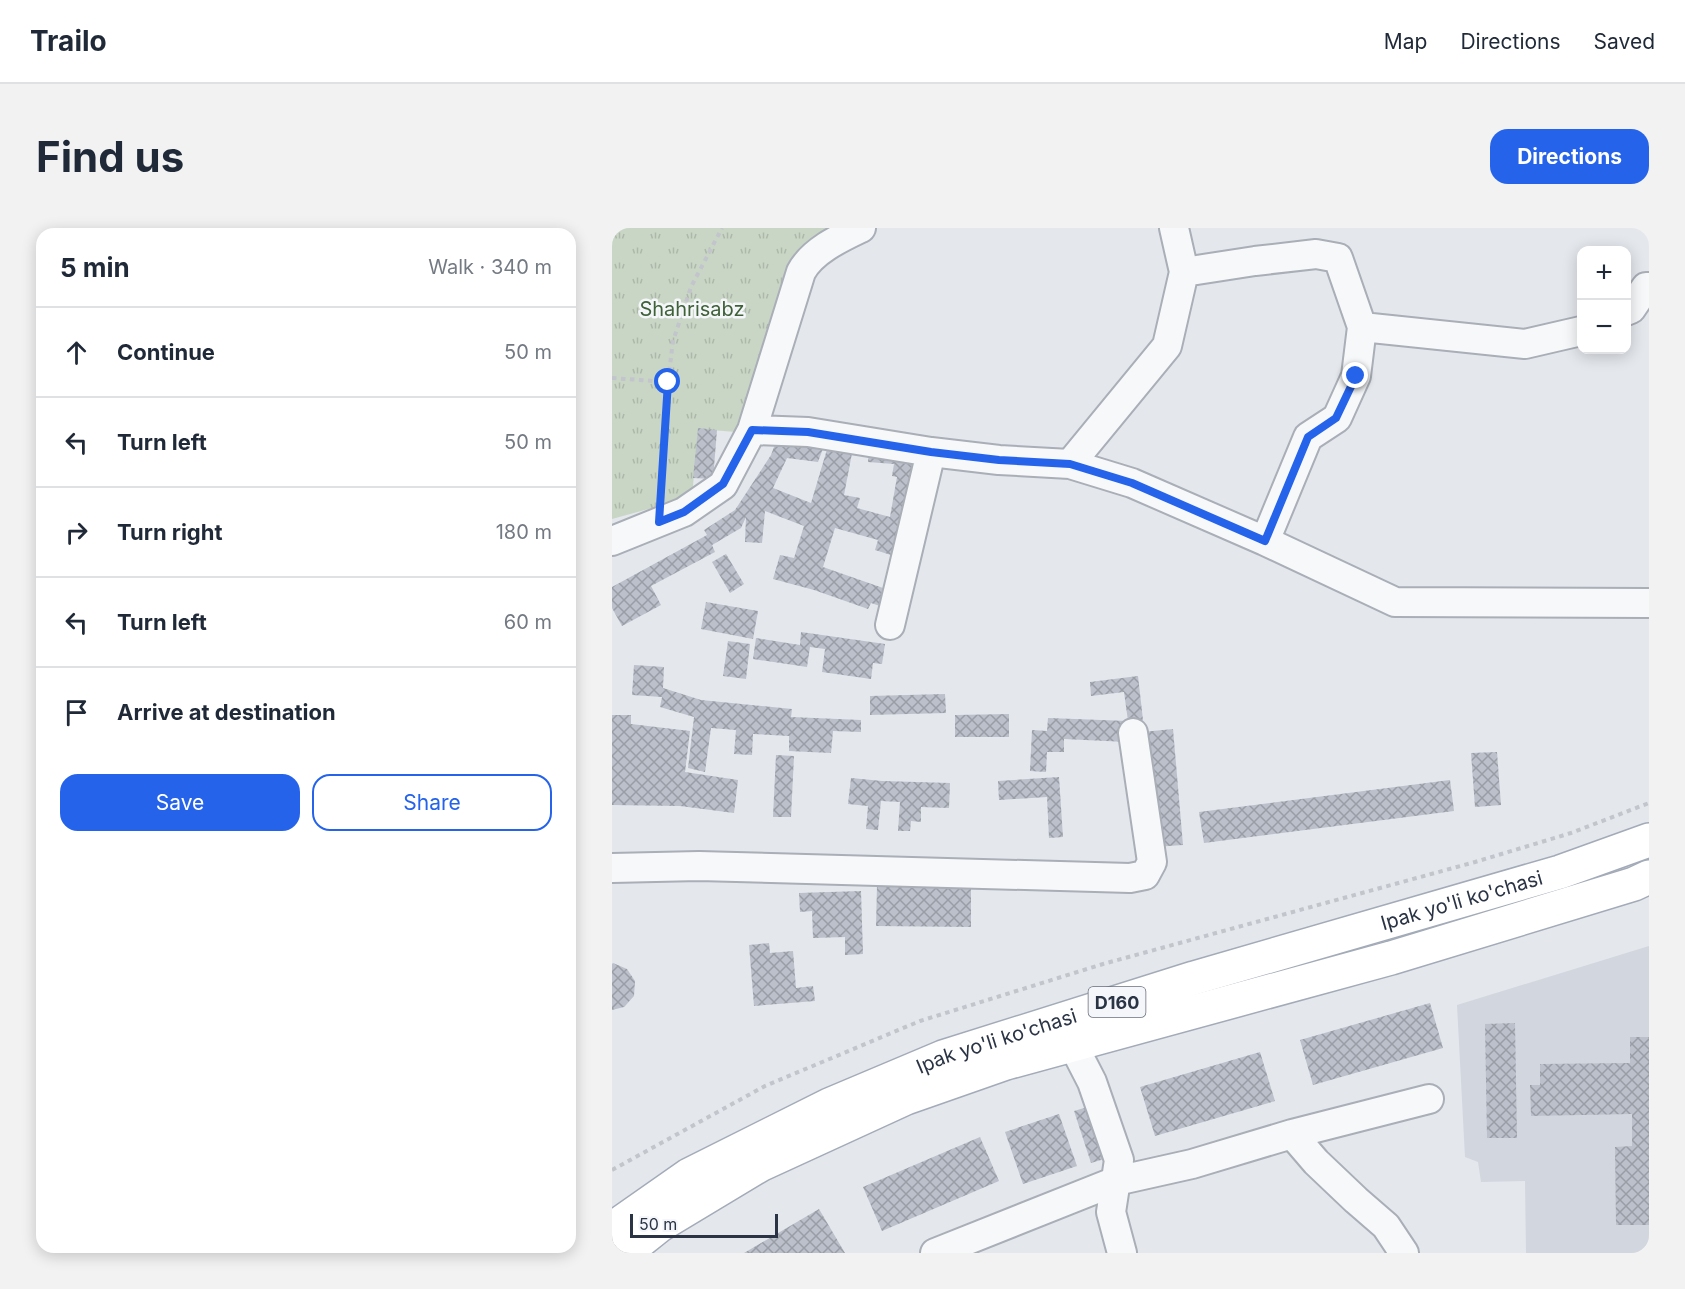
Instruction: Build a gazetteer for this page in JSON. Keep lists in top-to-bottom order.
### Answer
{
  "streets": {
    "main road": ["Ipak yo'li ko'chasi", "D160"]
  },
  "parks": ["Shahrisabz"],
  "scale_bar": "50 m",
  "page": {
    "header": "Trailo",
    "nav": ["Map", "Directions", "Saved"],
    "buttons": [
      "Directions",
      ["Save", "Share"]
    ],
    "title": "Find us",
    "heading": ["5 min", "Walk · 340 m"],
    "map_buttons": ["+", "−"],
    "list": [
      ["Continue", "50 m"],
      ["Turn left", "50 m"],
      ["Turn right", "180 m"],
      ["Turn left", "60 m"],
      "Arrive at destination"
    ],
    "scale": "50 m"
  }
}
